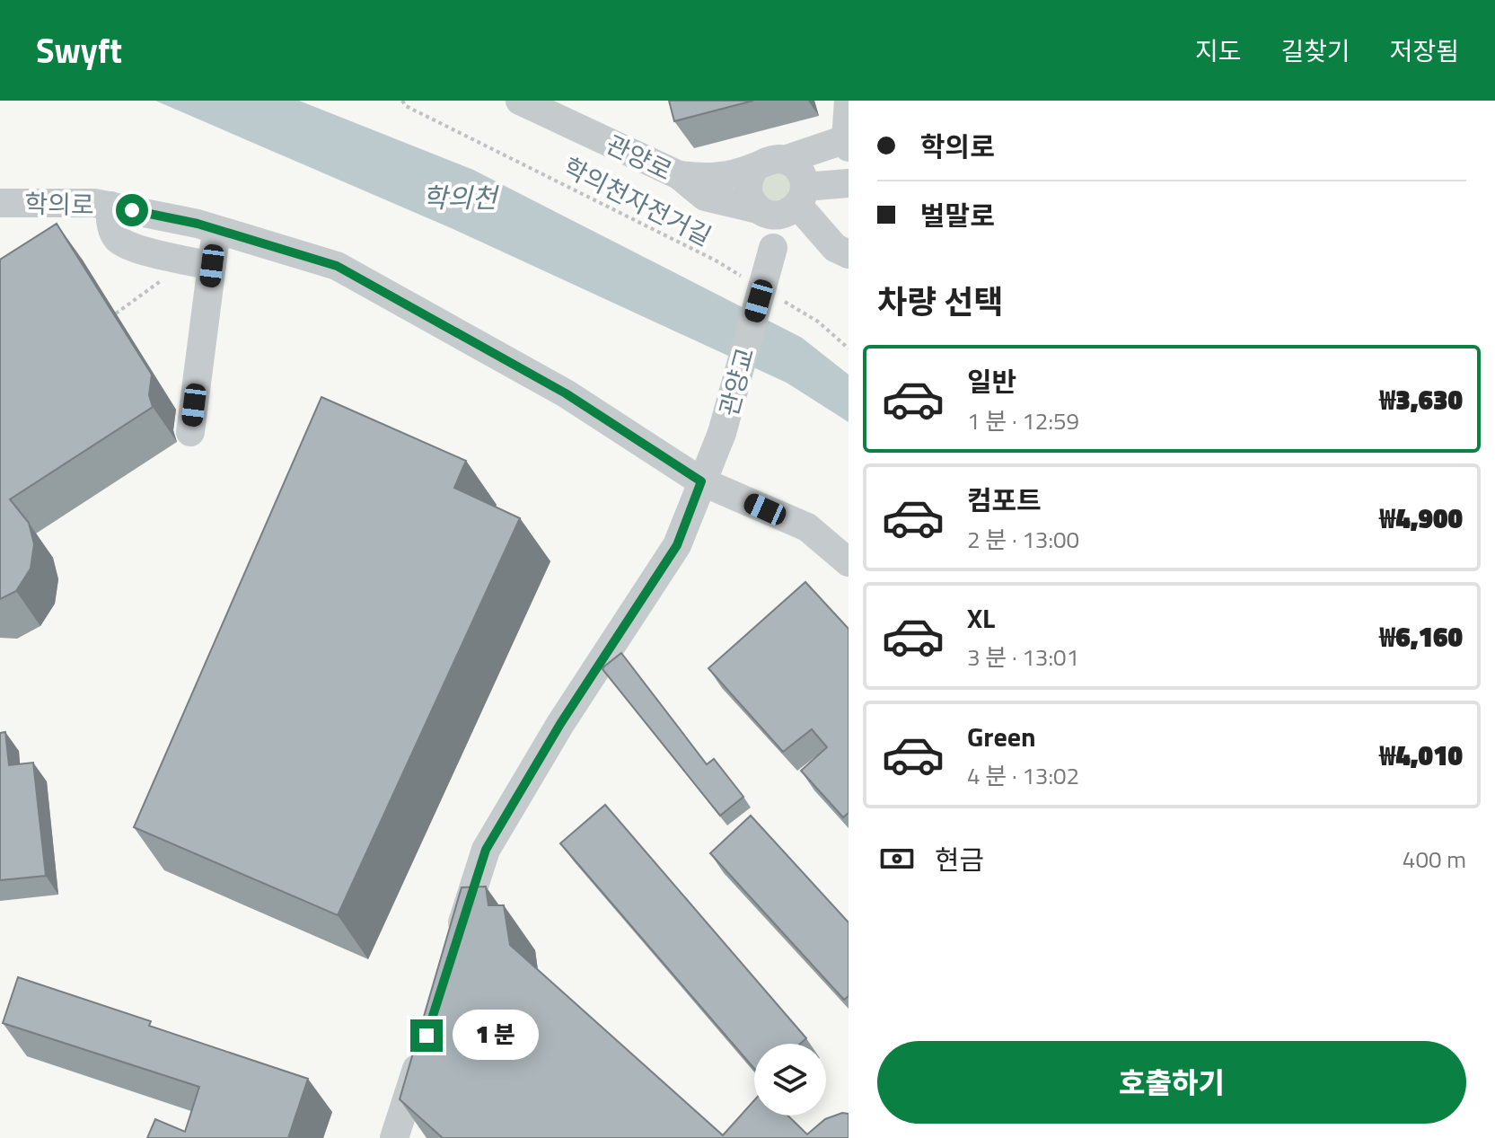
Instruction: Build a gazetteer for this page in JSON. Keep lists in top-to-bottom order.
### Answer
{
  "streets": {
    "street": ["관양로", "학의로", "관양교"],
    "path": ["학의천자전거길"]
  },
  "crossings": [
    ["관양로", "관양교"],
    ["학의로", "관양교"]
  ],
  "water": ["학의천"],
  "page": {
    "header": "Swyft",
    "nav": ["지도", "길찾기", "저장됨"],
    "banner": ["학의로", "벌말로"],
    "heading": "차량 선택",
    "list": [
      {
        "name": "일반",
        "note": "1 분 · 12:59",
        "value": "₩3,630"
      },
      {
        "name": "컴포트",
        "note": "2 분 · 13:00",
        "value": "₩4,900"
      },
      {
        "name": "XL",
        "note": "3 분 · 13:01",
        "value": "₩6,160"
      },
      {
        "name": "Green",
        "note": "4 분 · 13:02",
        "value": "₩4,010"
      }
    ],
    "pay": ["현금", "400 m"],
    "bubble": "1 분",
    "buttons": "호출하기"
  }
}
